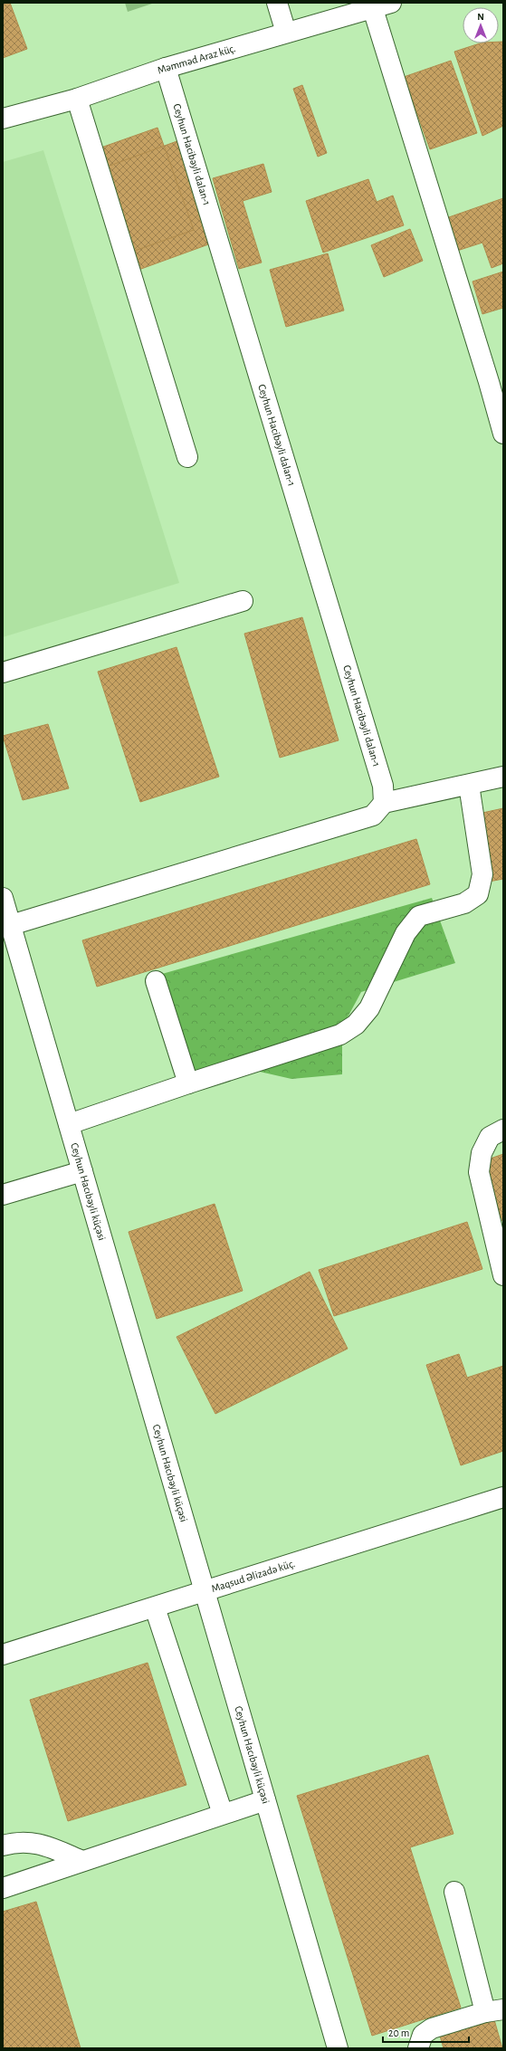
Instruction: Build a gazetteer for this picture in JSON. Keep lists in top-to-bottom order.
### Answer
{
  "streets": {
    "street": [
      "Məmməd Araz küç.",
      "Ceyhun Hacibəyli dalan-1",
      "Ceyhun Hacıbəyli küçəsi",
      "Maqsud Əlizadə küç."
    ]
  },
  "crossings": [
    ["Məmməd Araz küç.", "Ceyhun Hacibəyli dalan-1"],
    ["Ceyhun Hacıbəyli küçəsi", "Maqsud Əlizadə küç."]
  ],
  "scale_bar": "20 m",
  "north": "top"
}
